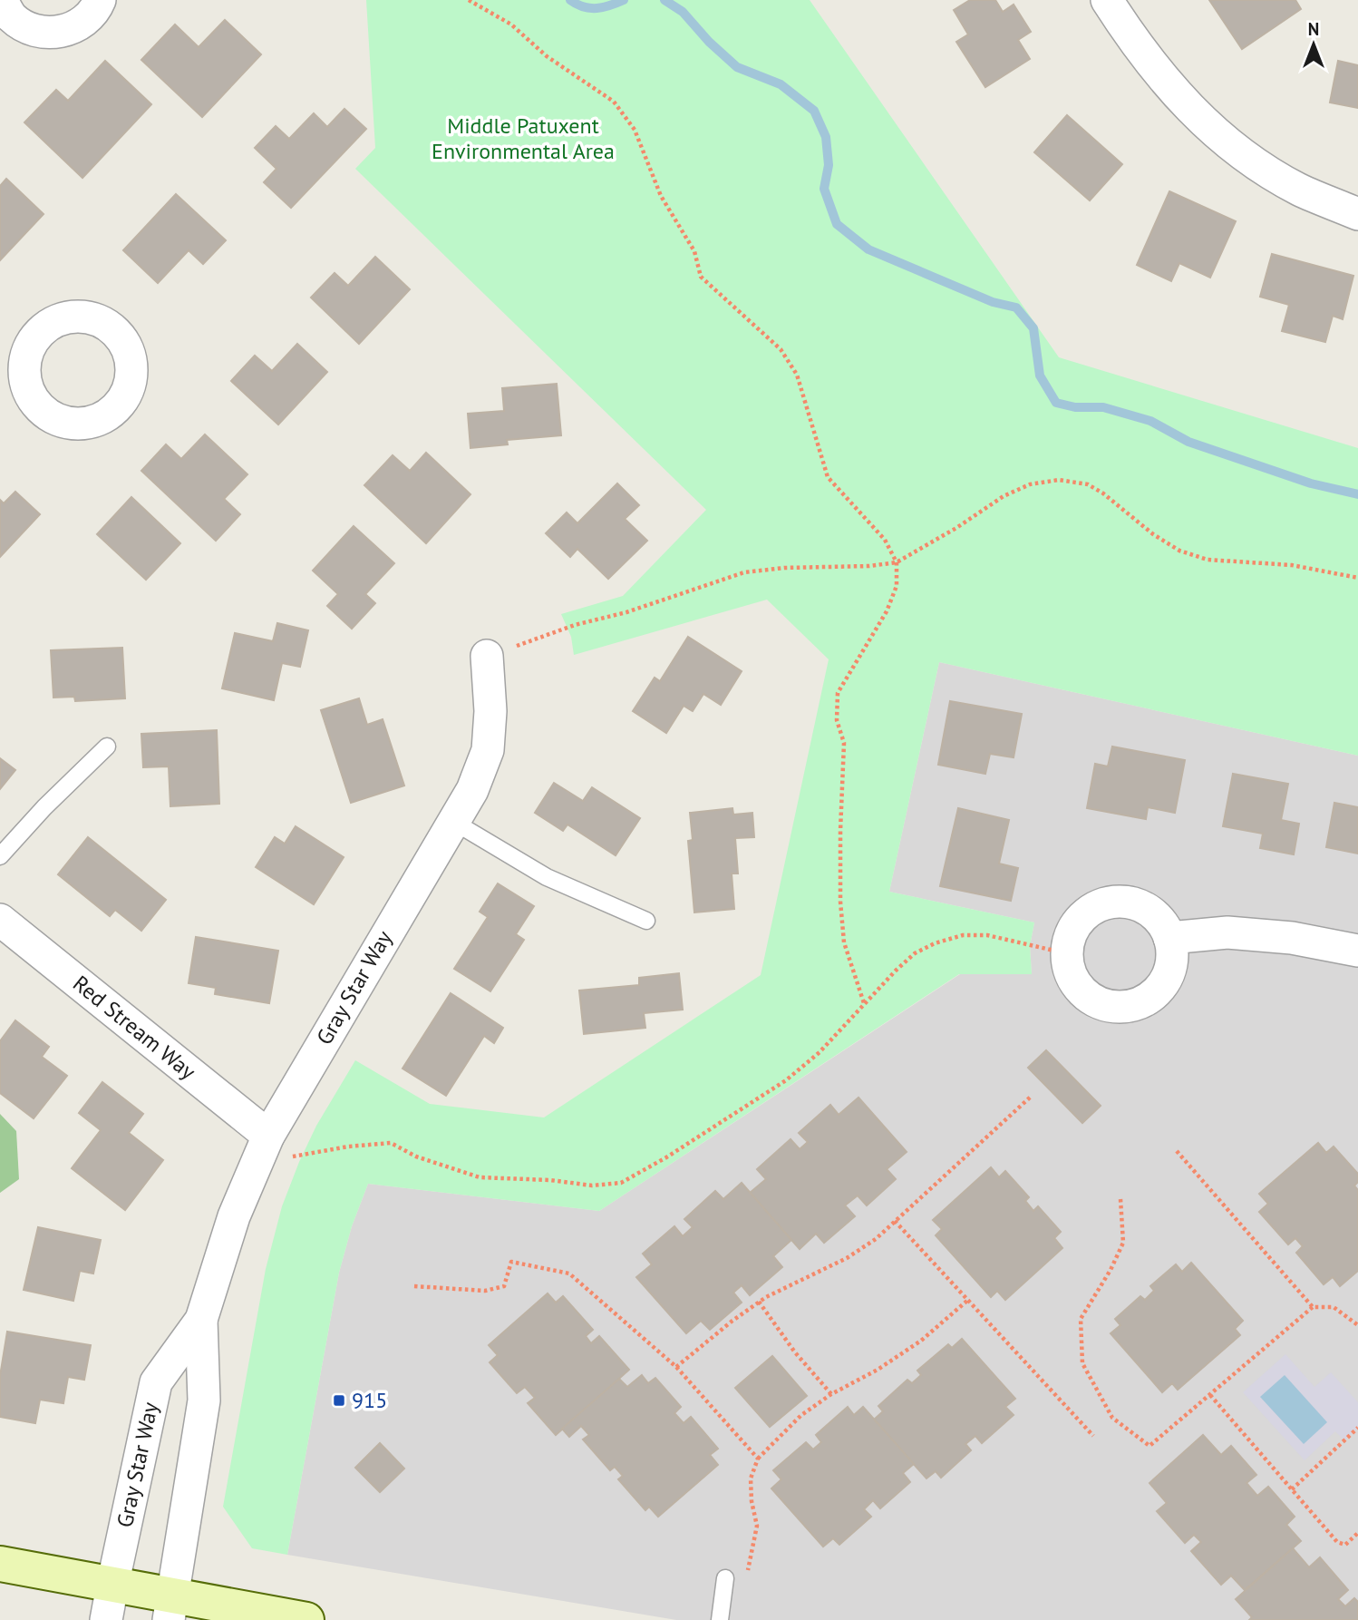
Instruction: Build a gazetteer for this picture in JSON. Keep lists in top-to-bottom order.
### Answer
{
  "streets": {
    "street": ["Gray Star Way", "Red Stream Way"]
  },
  "crossings": [
    ["Gray Star Way", "Red Stream Way"]
  ],
  "parks": ["Middle Patuxent Environmental Area"],
  "places": {
    "transit": ["915"]
  },
  "north": "top"
}
